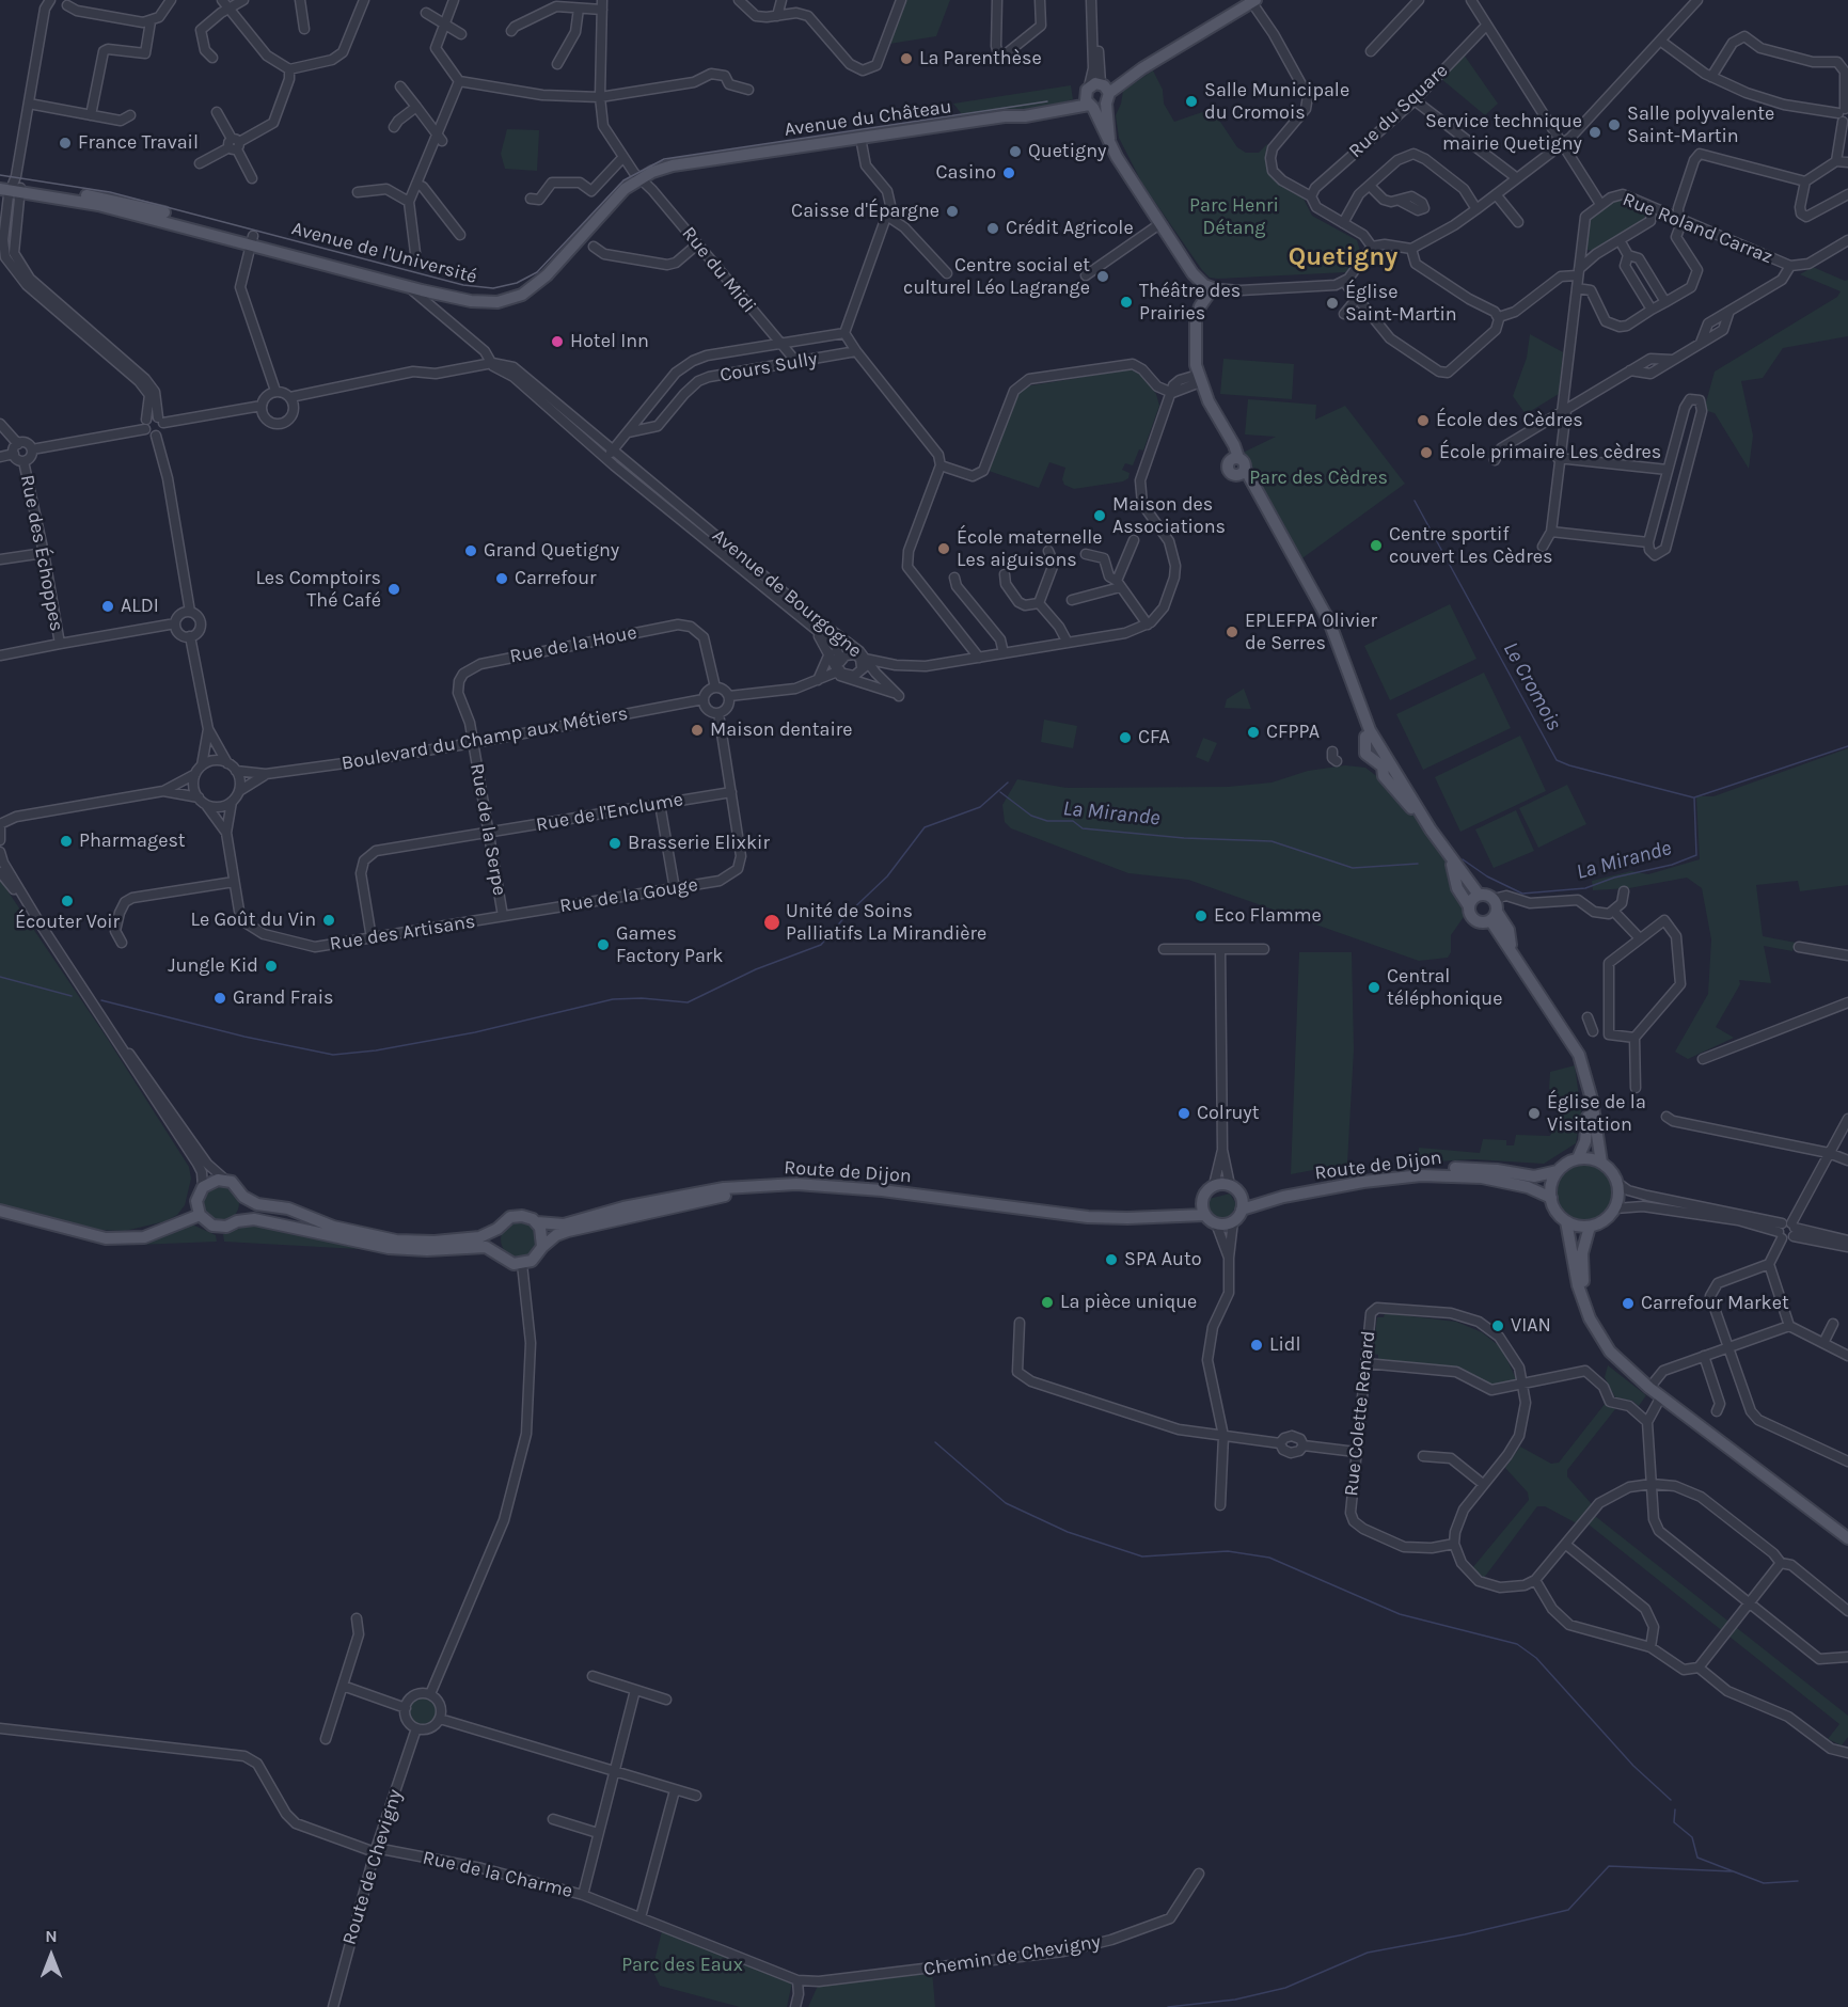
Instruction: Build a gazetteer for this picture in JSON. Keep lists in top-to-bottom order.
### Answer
{
  "streets": {
    "main road": ["Avenue du Château", "Avenue de l'Université", "Route de Dijon"],
    "street": [
      "Rue du Square",
      "Rue Roland Carraz",
      "Rue du Midi",
      "Cours Sully",
      "Rue des Échoppes",
      "Avenue de Bourgogne",
      "Rue de la Houe",
      "Boulevard du Champ aux Métiers",
      "Rue de l'Enclume",
      "Rue de la Serpe",
      "Rue de la Gouge",
      "Rue des Artisans",
      "Rue Colette Renard",
      "Route de Chevigny",
      "Rue de la Charme",
      "Chemin de Chevigny"
    ]
  },
  "crossings": [
    ["Rue du Square", "Rue Roland Carraz"],
    ["Avenue du Château", "Avenue de l'Université"],
    ["Avenue du Château", "Rue du Midi"],
    ["Rue du Midi", "Cours Sully"],
    ["Cours Sully", "Avenue de Bourgogne"],
    ["Rue de la Houe", "Boulevard du Champ aux Métiers"],
    ["Rue de la Houe", "Rue de la Serpe"],
    ["Boulevard du Champ aux Métiers", "Rue de la Serpe"],
    ["Boulevard du Champ aux Métiers", "Rue des Artisans"],
    ["Rue de l'Enclume", "Rue de la Serpe"],
    ["Rue de l'Enclume", "Rue de la Gouge"],
    ["Rue de l'Enclume", "Rue des Artisans"],
    ["Rue de la Serpe", "Rue de la Gouge"],
    ["Rue de la Serpe", "Rue des Artisans"],
    ["Rue de la Gouge", "Rue des Artisans"],
    ["Route de Chevigny", "Rue de la Charme"],
    ["Rue de la Charme", "Chemin de Chevigny"]
  ],
  "districts": ["Quetigny"],
  "water": ["Le Cromois", "La Mirande"],
  "parks": ["Parc Henri Détang", "Parc des Cèdres", "Parc des Eaux"],
  "places": [
    "La Parenthèse",
    "Salle Municipale du Cromois",
    "Salle polyvalente Saint-Martin",
    "Service technique mairie Quetigny",
    "France Travail",
    "Quetigny",
    "Casino",
    "Caisse d'Épargne",
    "Crédit Agricole",
    "Centre social et culturel Léo Lagrange",
    "Théâtre des Prairies",
    "Église Saint-Martin",
    "Hotel Inn",
    "École des Cèdres",
    "École primaire Les cèdres",
    "Maison des Associations",
    "Centre sportif couvert Les Cèdres",
    "École maternelle Les aiguisons",
    "Grand Quetigny",
    "Carrefour",
    "Les Comptoirs Thé Café",
    "ALDI",
    "EPLEFPA Olivier de Serres",
    "Maison dentaire",
    "CFPPA",
    "CFA",
    "Pharmagest",
    "Brasserie Elixkir",
    "Écouter Voir",
    "Eco Flamme",
    "Le Goût du Vin",
    "Unité de Soins Palliatifs La Mirandière",
    "Games Factory Park",
    "Jungle Kid",
    "Central téléphonique",
    "Grand Frais",
    "Colruyt",
    "Église de la Visitation",
    "SPA Auto",
    "La pièce unique",
    "Carrefour Market",
    "VIAN",
    "Lidl"
  ],
  "north": "top"
}
